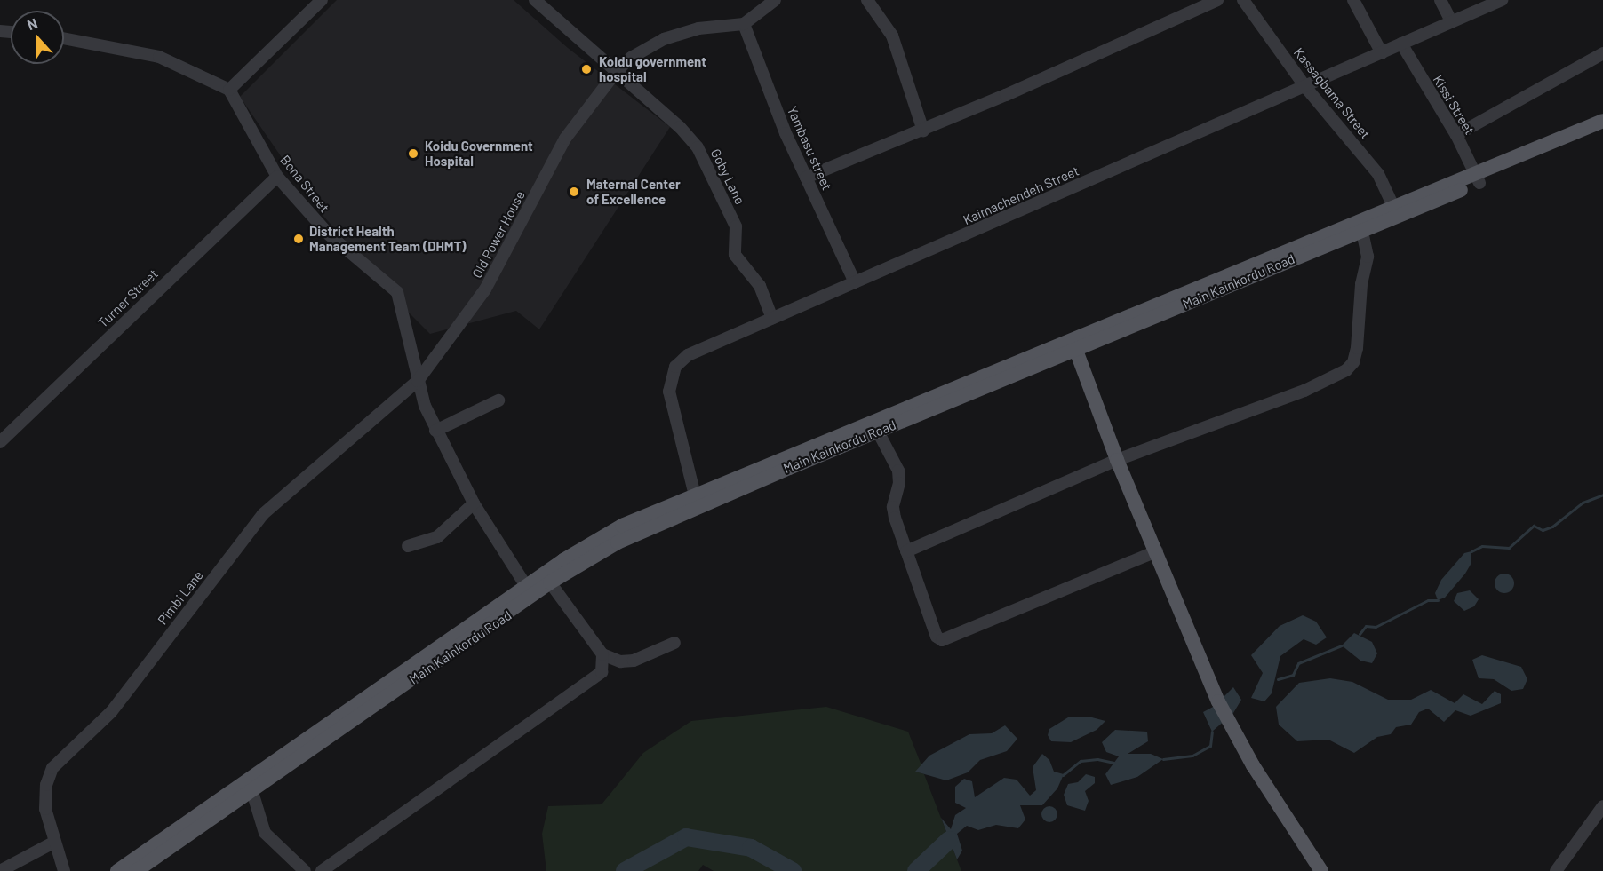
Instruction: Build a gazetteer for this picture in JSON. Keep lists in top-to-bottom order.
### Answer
{
  "streets": {
    "main road": ["Main Kainkordu Road"],
    "street": [
      "Kassagbama Street",
      "Kissi Street",
      "Yambasu street",
      "Goby Lane",
      "Bona Street",
      "Kaimachendeh Street",
      "Old Power House",
      "Turner Street",
      "Pimbi Lane"
    ]
  },
  "crossings": [
    ["Kassagbama Street", "Kaimachendeh Street"],
    ["Kassagbama Street", "Main Kainkordu Road"],
    ["Kissi Street", "Kaimachendeh Street"],
    ["Yambasu street", "Kaimachendeh Street"],
    ["Yambasu street", "Old Power House"],
    ["Goby Lane", "Kaimachendeh Street"],
    ["Goby Lane", "Old Power House"],
    ["Bona Street", "Old Power House"],
    ["Bona Street", "Main Kainkordu Road"],
    ["Bona Street", "Turner Street"],
    ["Bona Street", "Pimbi Lane"],
    ["Kaimachendeh Street", "Main Kainkordu Road"],
    ["Old Power House", "Pimbi Lane"]
  ],
  "places": [
    "Koidu government hospital",
    "Koidu Government Hospital",
    "Maternal Center of Excellence",
    "District Health Management Team (DHMT)"
  ],
  "north": "top"
}
